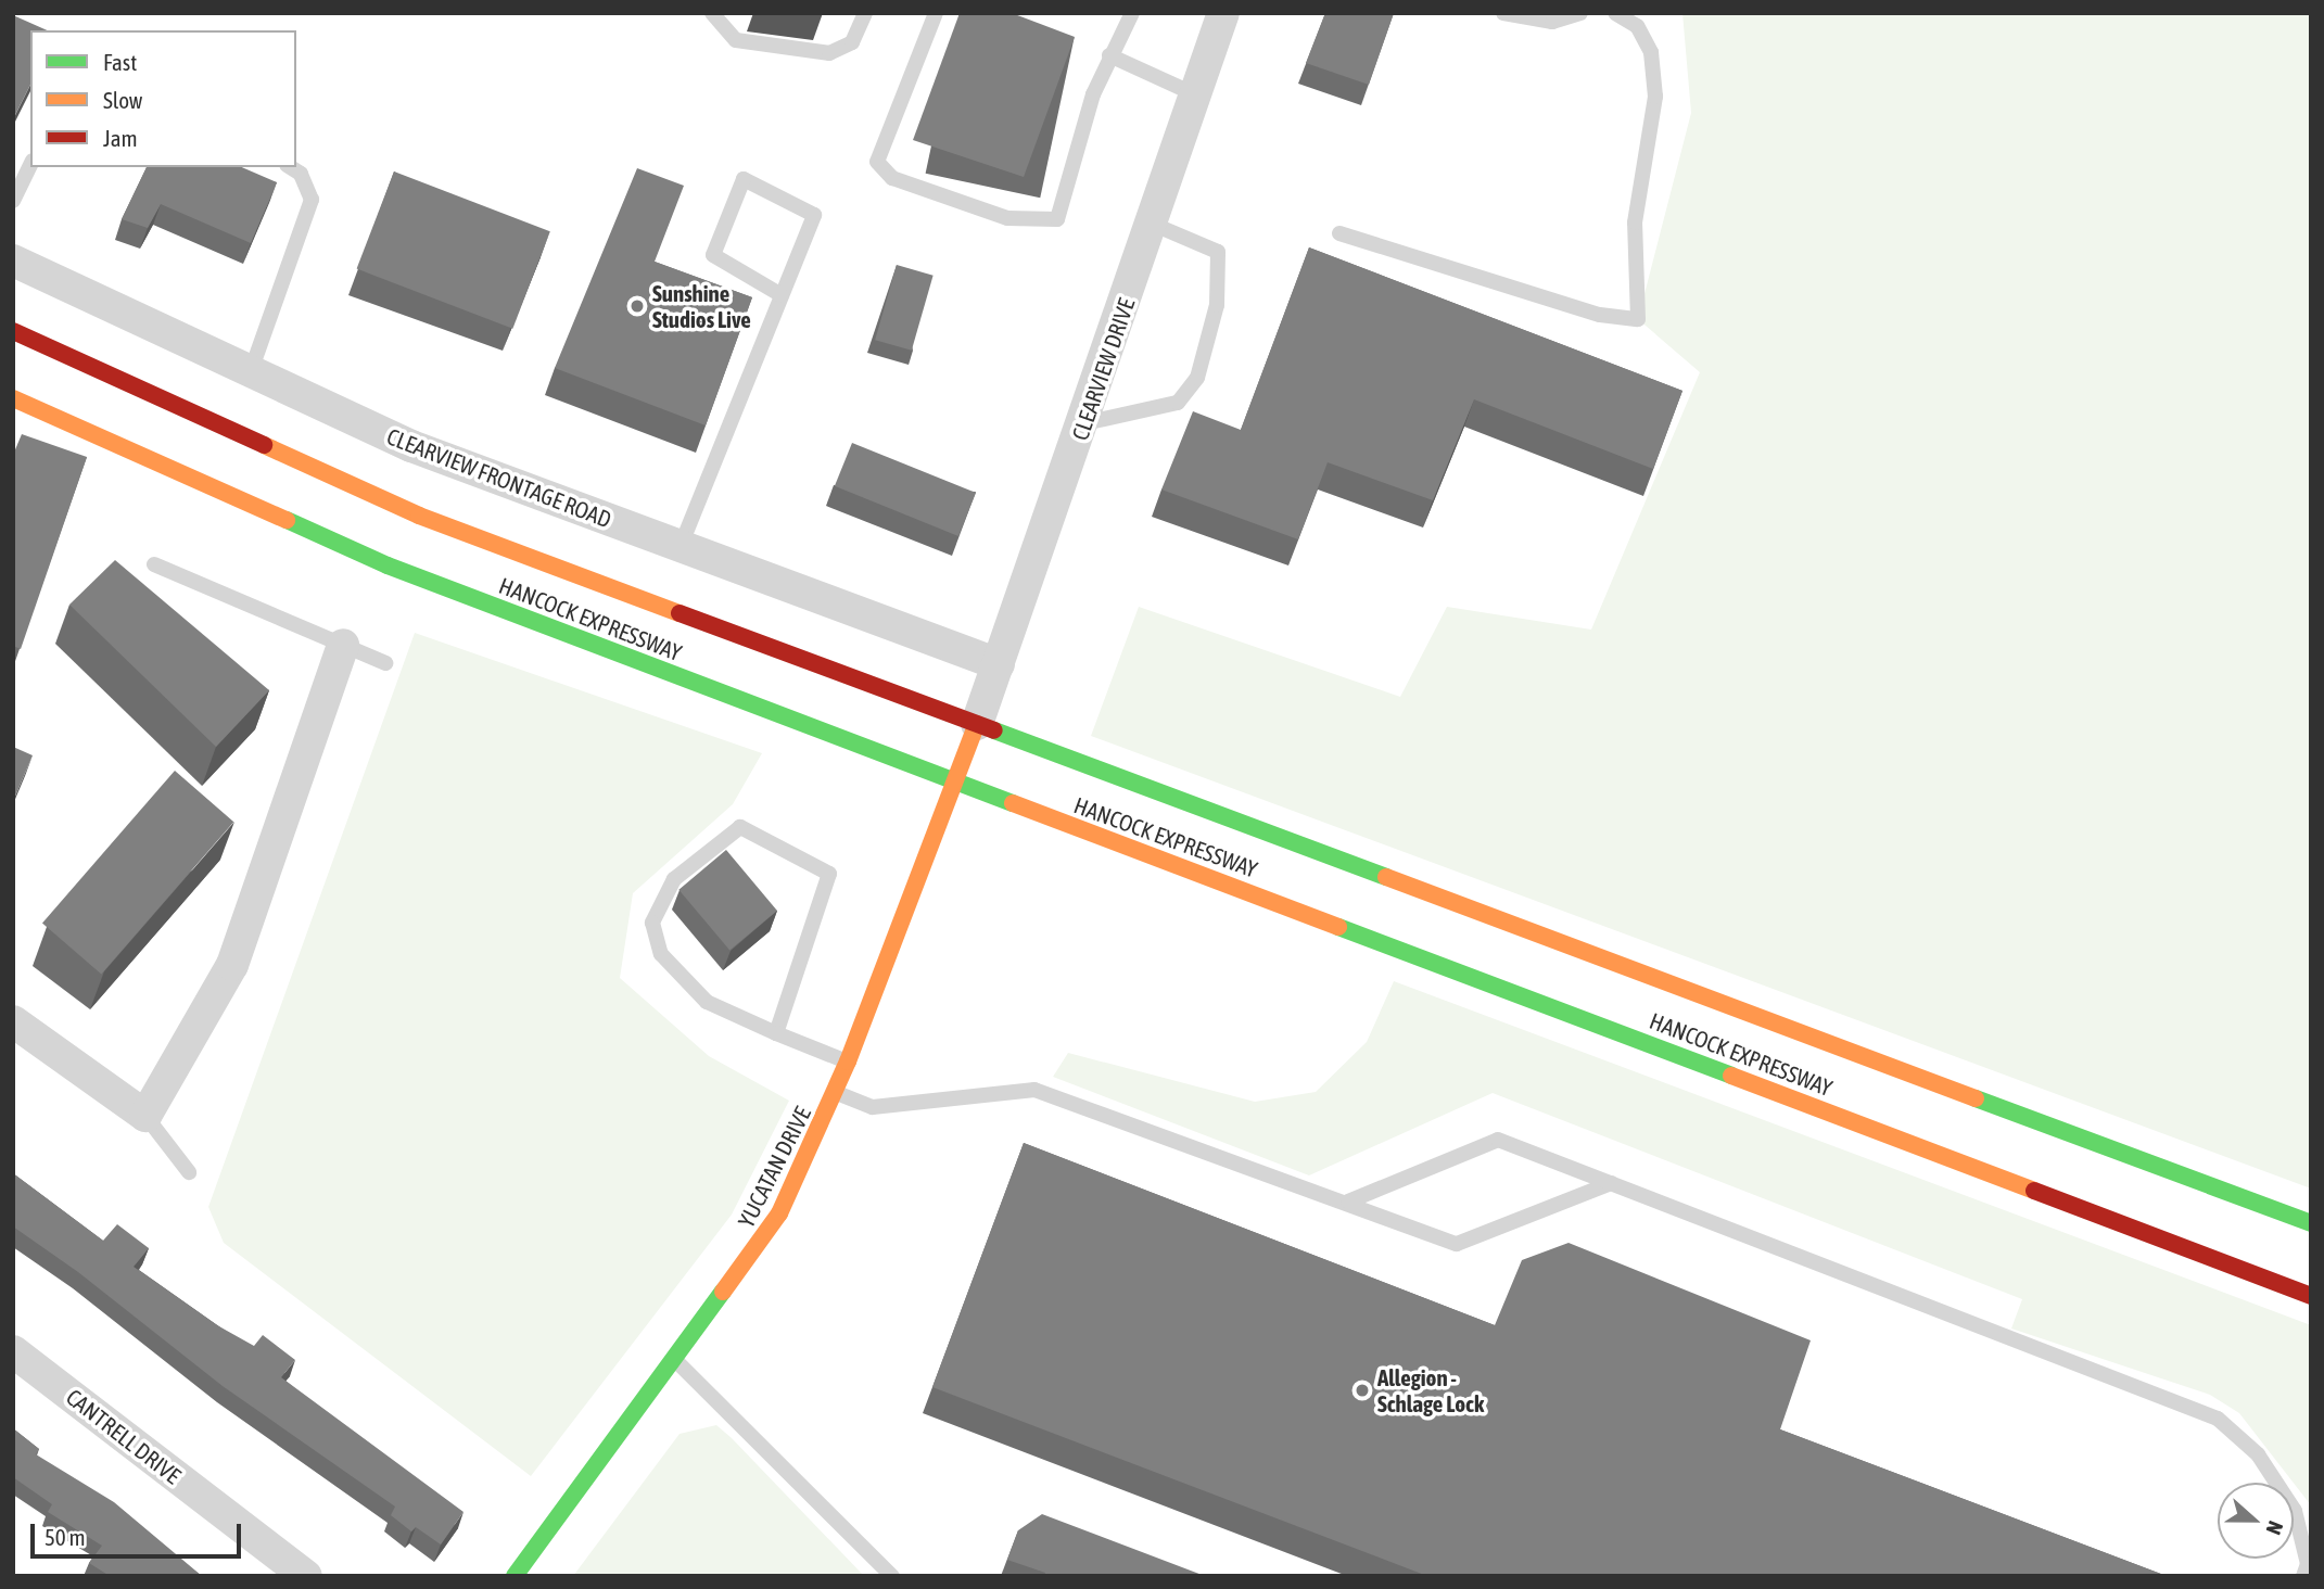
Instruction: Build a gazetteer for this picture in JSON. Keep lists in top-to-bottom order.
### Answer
{
  "streets": {
    "main road": ["HANCOCK EXPRESSWAY", "YUCATAN DRIVE"],
    "street": ["CLEARVIEW DRIVE", "CLEARVIEW FRONTAGE ROAD", "CANTRELL DRIVE"]
  },
  "crossings": [
    ["CLEARVIEW DRIVE", "CLEARVIEW FRONTAGE ROAD"],
    ["CLEARVIEW DRIVE", "HANCOCK EXPRESSWAY"],
    ["CLEARVIEW DRIVE", "YUCATAN DRIVE"],
    ["HANCOCK EXPRESSWAY", "YUCATAN DRIVE"]
  ],
  "places": ["Sunshine Studios Live", "Allegion - Schlage Lock"],
  "legend": ["Fast", "Slow", "Jam"],
  "scale_bar": "50 m",
  "north": "right"
}
